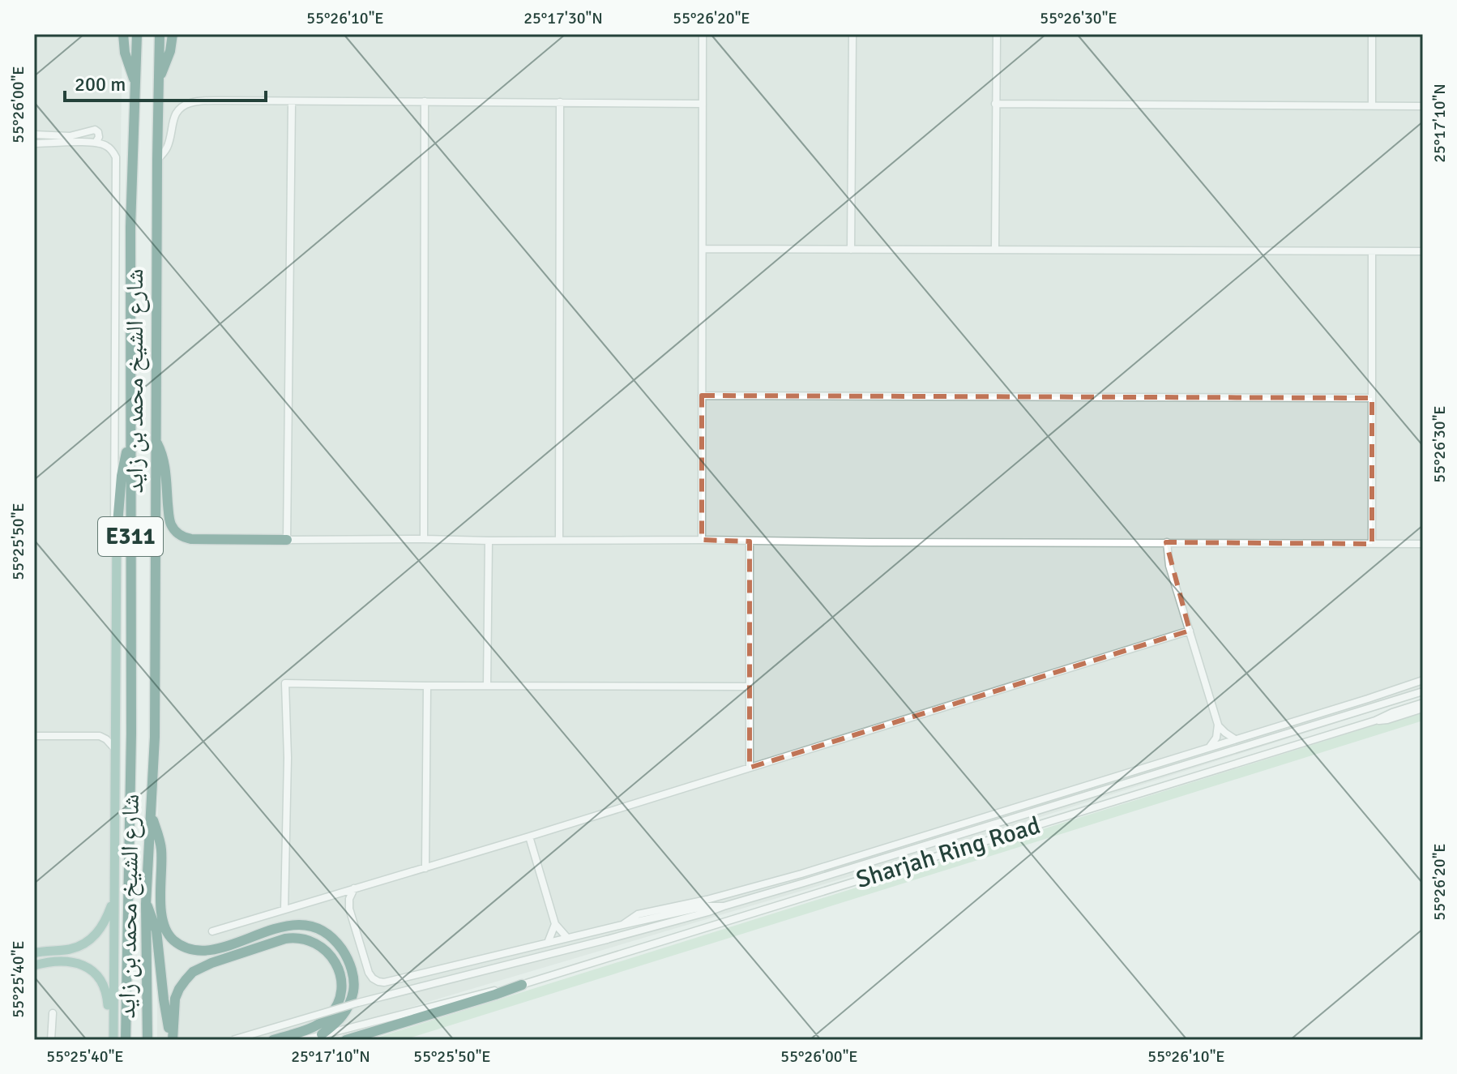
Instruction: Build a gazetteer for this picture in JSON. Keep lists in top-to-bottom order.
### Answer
{
  "streets": {
    "highway": ["شارع الشيخ محمد بن زايد", "E311"],
    "street": ["Sharjah Ring Road"]
  },
  "scale_bar": "200 m",
  "coordinates": [
    "55°26'10\"E",
    "25°17'30\"N",
    "55°26'20\"E",
    "55°26'30\"E",
    "55°26'00\"E",
    "25°17'10\"N",
    "55°25'50\"E",
    "55°25'40\"E"
  ]
}
